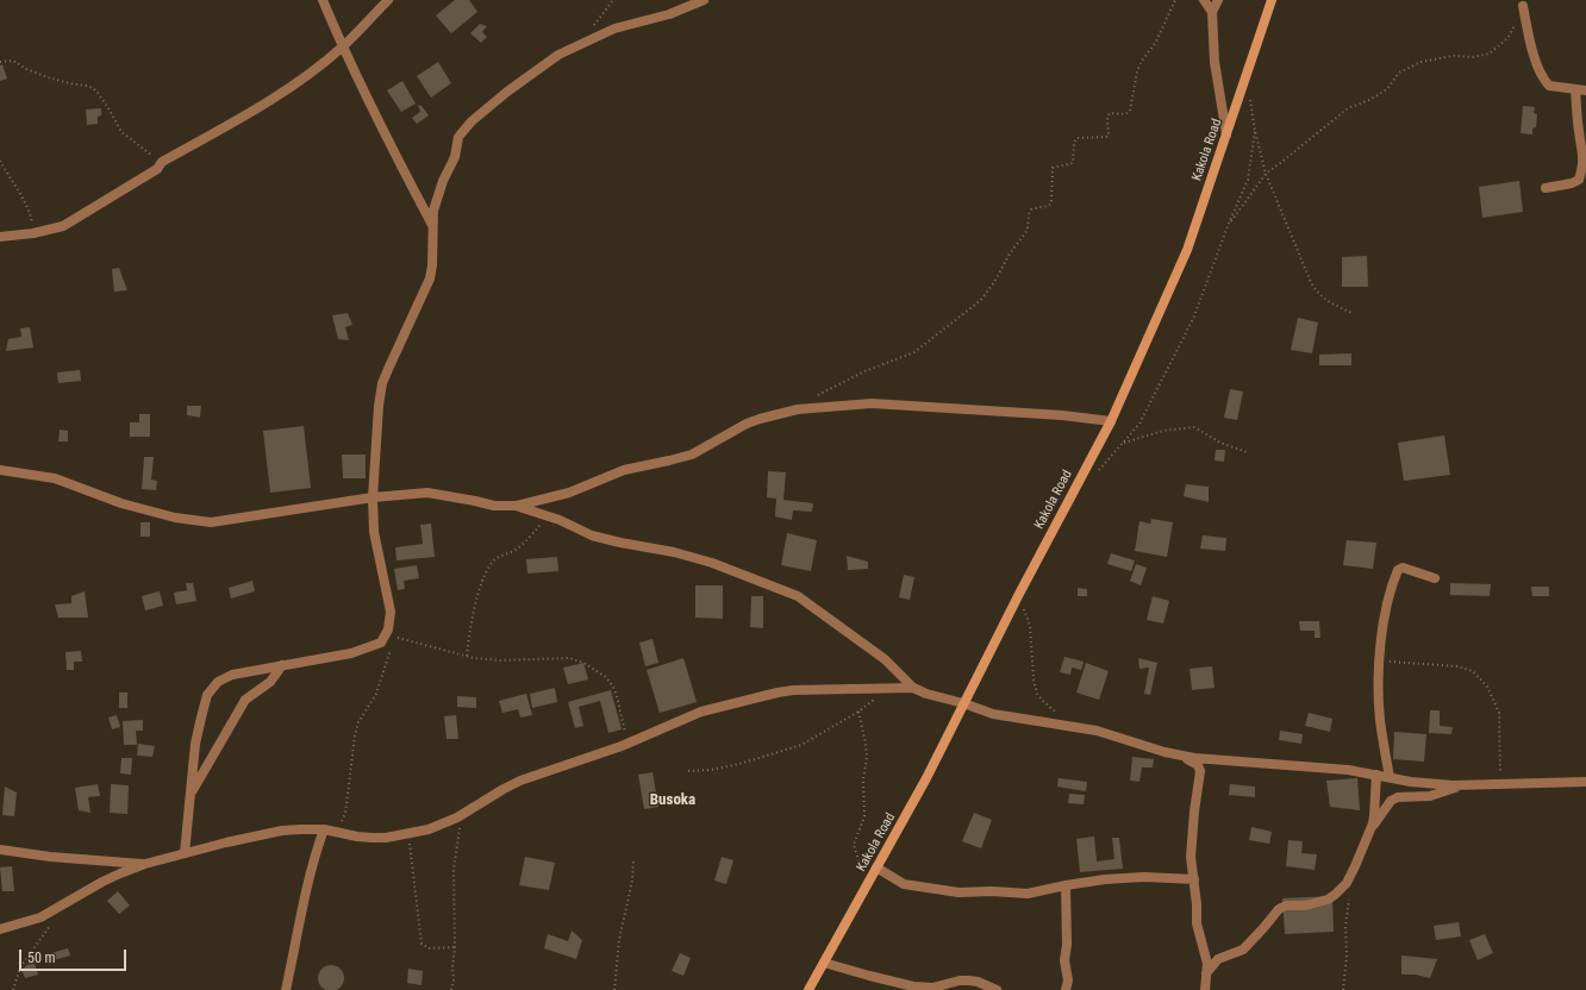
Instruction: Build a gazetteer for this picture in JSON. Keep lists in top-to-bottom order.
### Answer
{
  "streets": {
    "main road": ["Kakola Road"]
  },
  "districts": ["Busoka"],
  "scale_bar": "50 m"
}
